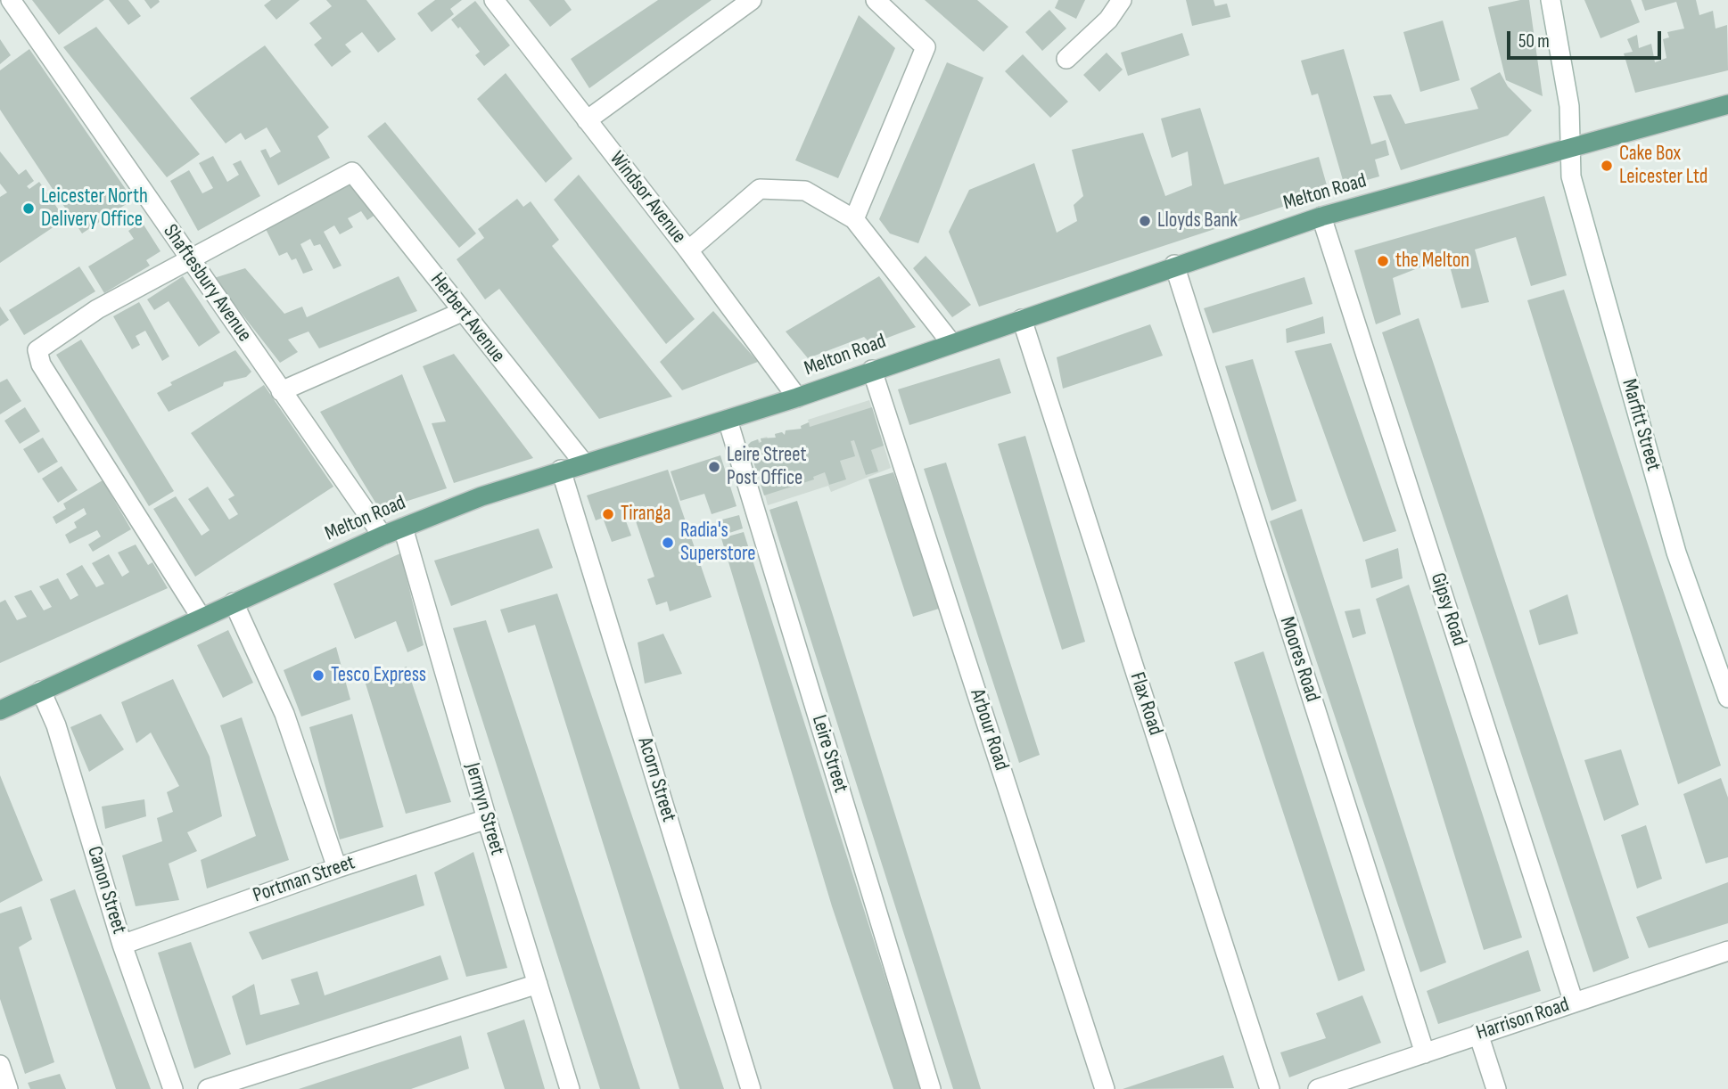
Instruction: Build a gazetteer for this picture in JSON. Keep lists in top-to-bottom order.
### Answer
{
  "streets": {
    "main road": ["Melton Road"],
    "street": [
      "Windsor Avenue",
      "Shaftesbury Avenue",
      "Herbert Avenue",
      "Marfitt Street",
      "Gipsy Road",
      "Moores Road",
      "Flax Road",
      "Arbour Road",
      "Leire Street",
      "Acorn Street",
      "Jermyn Street",
      "Portman Street",
      "Canon Street",
      "Harrison Road"
    ]
  },
  "crossings": [
    ["Melton Road", "Windsor Avenue"],
    ["Melton Road", "Shaftesbury Avenue"],
    ["Melton Road", "Herbert Avenue"],
    ["Melton Road", "Marfitt Street"],
    ["Melton Road", "Gipsy Road"],
    ["Melton Road", "Moores Road"],
    ["Melton Road", "Flax Road"],
    ["Melton Road", "Arbour Road"],
    ["Melton Road", "Leire Street"],
    ["Melton Road", "Acorn Street"],
    ["Melton Road", "Jermyn Street"],
    ["Melton Road", "Canon Street"],
    ["Shaftesbury Avenue", "Herbert Avenue"],
    ["Gipsy Road", "Harrison Road"],
    ["Moores Road", "Harrison Road"],
    ["Jermyn Street", "Portman Street"],
    ["Portman Street", "Canon Street"]
  ],
  "places": [
    "Cake Box Leicester Ltd",
    "Leicester North Delivery Office",
    "Lloyds Bank",
    "the Melton",
    "Leire Street Post Office",
    "Tiranga",
    "Radia's Superstore",
    "Tesco Express"
  ],
  "scale_bar": "50 m"
}
